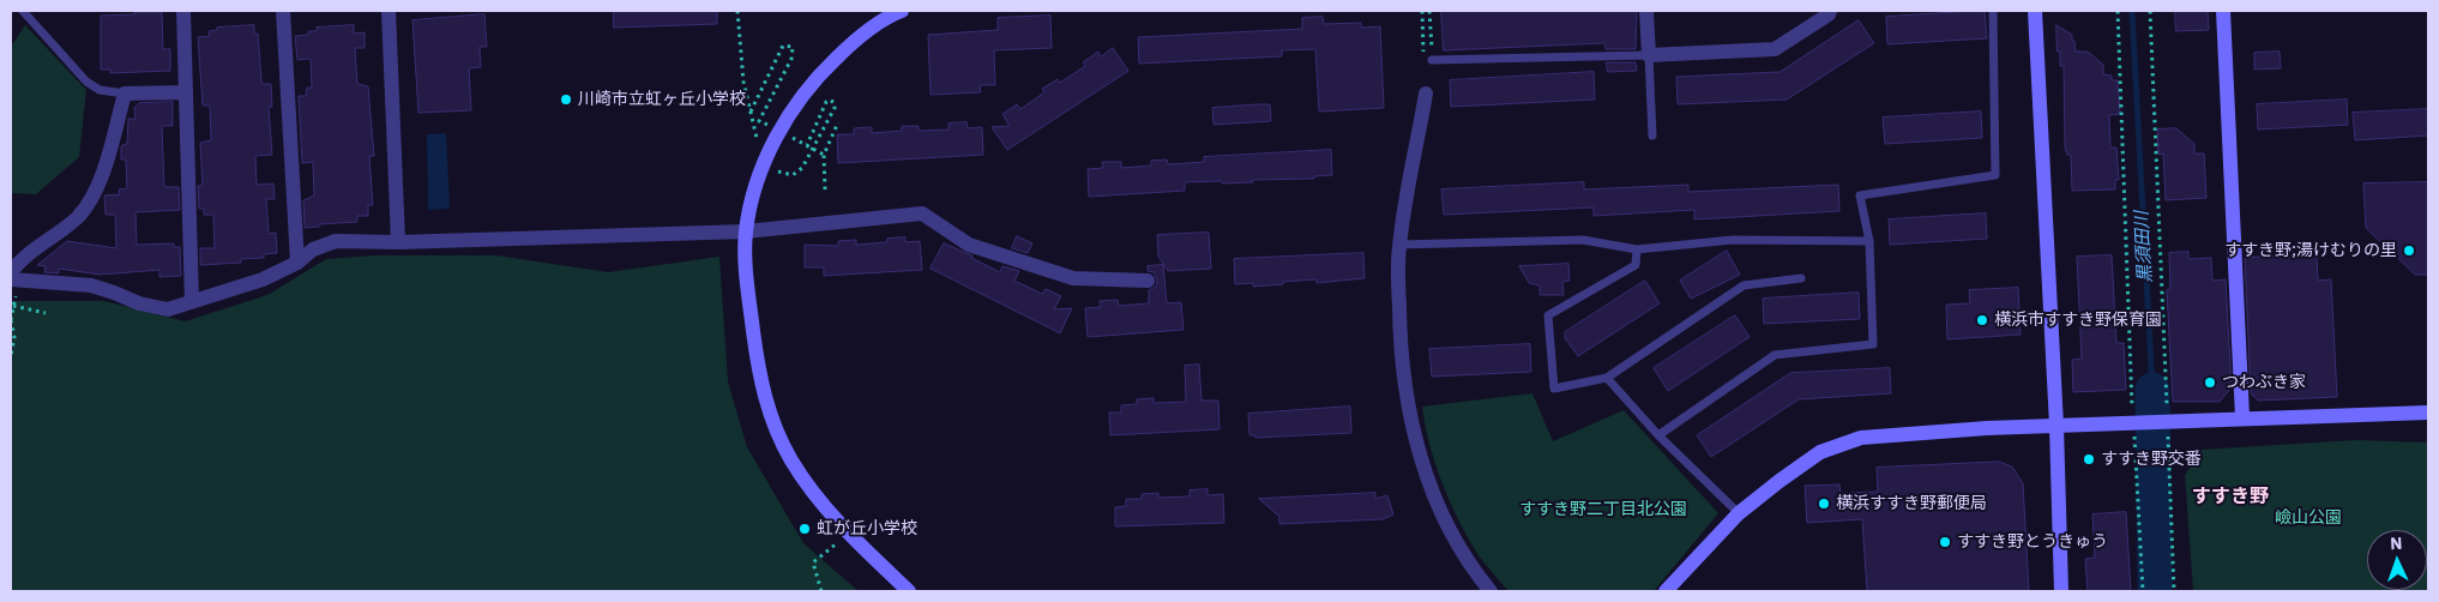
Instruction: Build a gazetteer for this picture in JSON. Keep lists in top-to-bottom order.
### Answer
{
  "districts": ["すすき野"],
  "water": ["黒須田川"],
  "parks": ["すすき野二丁目北公園", "嶮山公園"],
  "places": [
    "川崎市立虹ヶ丘小学校",
    "すすき野;湯けむりの里",
    "横浜市すすき野保育園",
    "つわぶき家",
    "すすき野交番",
    "横浜すすき野郵便局",
    "虹が丘小学校",
    "すすき野とうきゅう"
  ],
  "north": "top"
}
